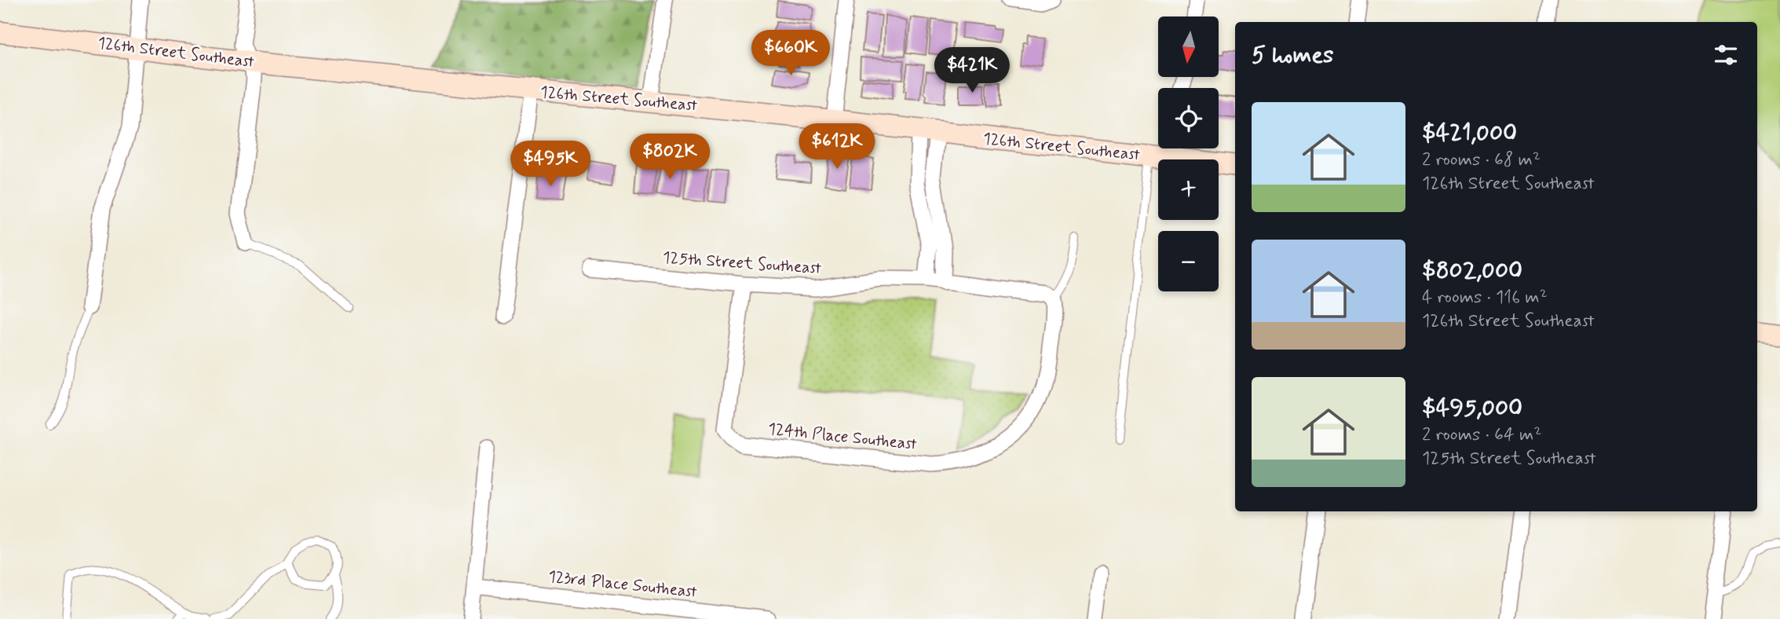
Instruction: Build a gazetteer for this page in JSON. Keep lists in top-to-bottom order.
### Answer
{
  "streets": {
    "street": [
      "126th Street Southeast",
      "125th Street Southeast",
      "124th Place Southeast",
      "123rd Place Southeast"
    ]
  },
  "crossings": [
    ["125th Street Southeast", "124th Place Southeast"]
  ],
  "north": "bottom",
  "page": {
    "map_buttons": ["+", "−"],
    "heading": "5 homes",
    "price": [
      "$660K",
      "$421K",
      "$612K",
      "$802K",
      "$495K"
    ],
    "list": [
      {
        "name": "$421,000",
        "note": "2 rooms · 68 m² · 126th Street Southeast"
      },
      {
        "name": "$802,000",
        "note": "4 rooms · 116 m² · 126th Street Southeast"
      },
      {
        "name": "$495,000",
        "note": "2 rooms · 64 m² · 125th Street Southeast"
      }
    ]
  }
}
